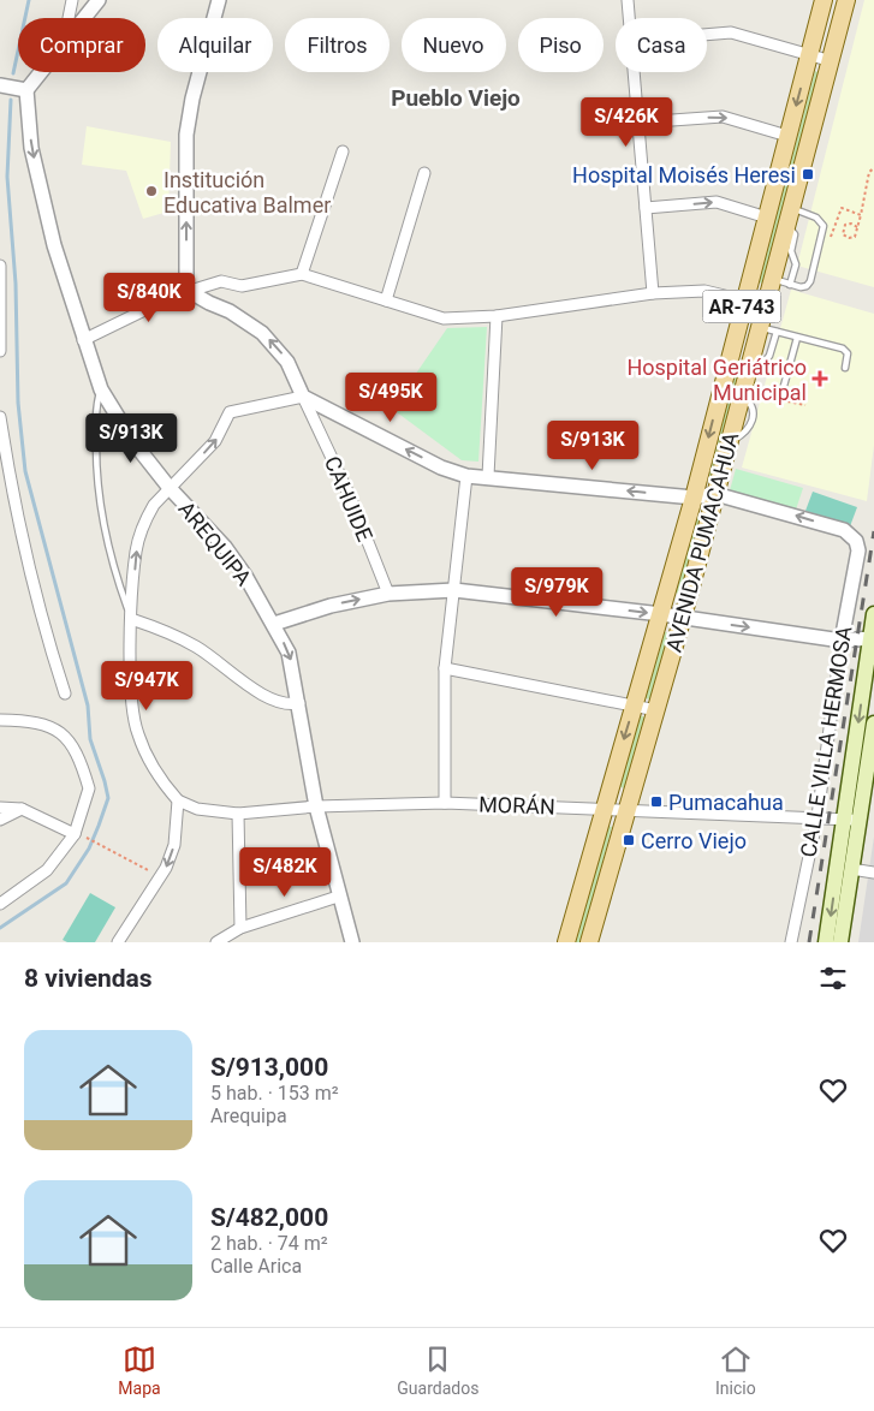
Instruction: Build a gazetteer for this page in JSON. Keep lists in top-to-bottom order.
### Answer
{
  "streets": {
    "main road": ["AR-743", "AVENIDA PUMACAHUA"],
    "street": [
      "CAHUIDE",
      "AREQUIPA",
      "CALLE VILLA HERMOSA",
      "MORÁN"
    ]
  },
  "crossings": [
    ["AVENIDA PUMACAHUA", "CALLE VILLA HERMOSA"],
    ["AVENIDA PUMACAHUA", "MORÁN"],
    ["AREQUIPA", "MORÁN"],
    ["CALLE VILLA HERMOSA", "MORÁN"]
  ],
  "districts": ["Pueblo Viejo"],
  "places": {
    "transit": ["Hospital Moisés Heresi", "Pumacahua", "Cerro Viejo"],
    "other": ["Institución Educativa Balmer"],
    "health": ["Hospital Geriátrico Municipal"]
  },
  "page": {
    "chip": [
      "Comprar",
      "Alquilar",
      "Filtros",
      "Nuevo",
      "Piso",
      "Casa"
    ],
    "price": [
      "S/426K",
      "S/840K",
      "S/495K",
      "S/913K",
      "S/913K",
      "S/979K",
      "S/947K",
      "S/482K"
    ],
    "heading": "8 viviendas",
    "list": [
      {
        "name": "S/913,000",
        "note": "5 hab. · 153 m² · Arequipa"
      },
      {
        "name": "S/482,000",
        "note": "2 hab. · 74 m² · Calle Arica"
      }
    ],
    "tabs": ["Mapa", "Guardados", "Inicio"]
  }
}
